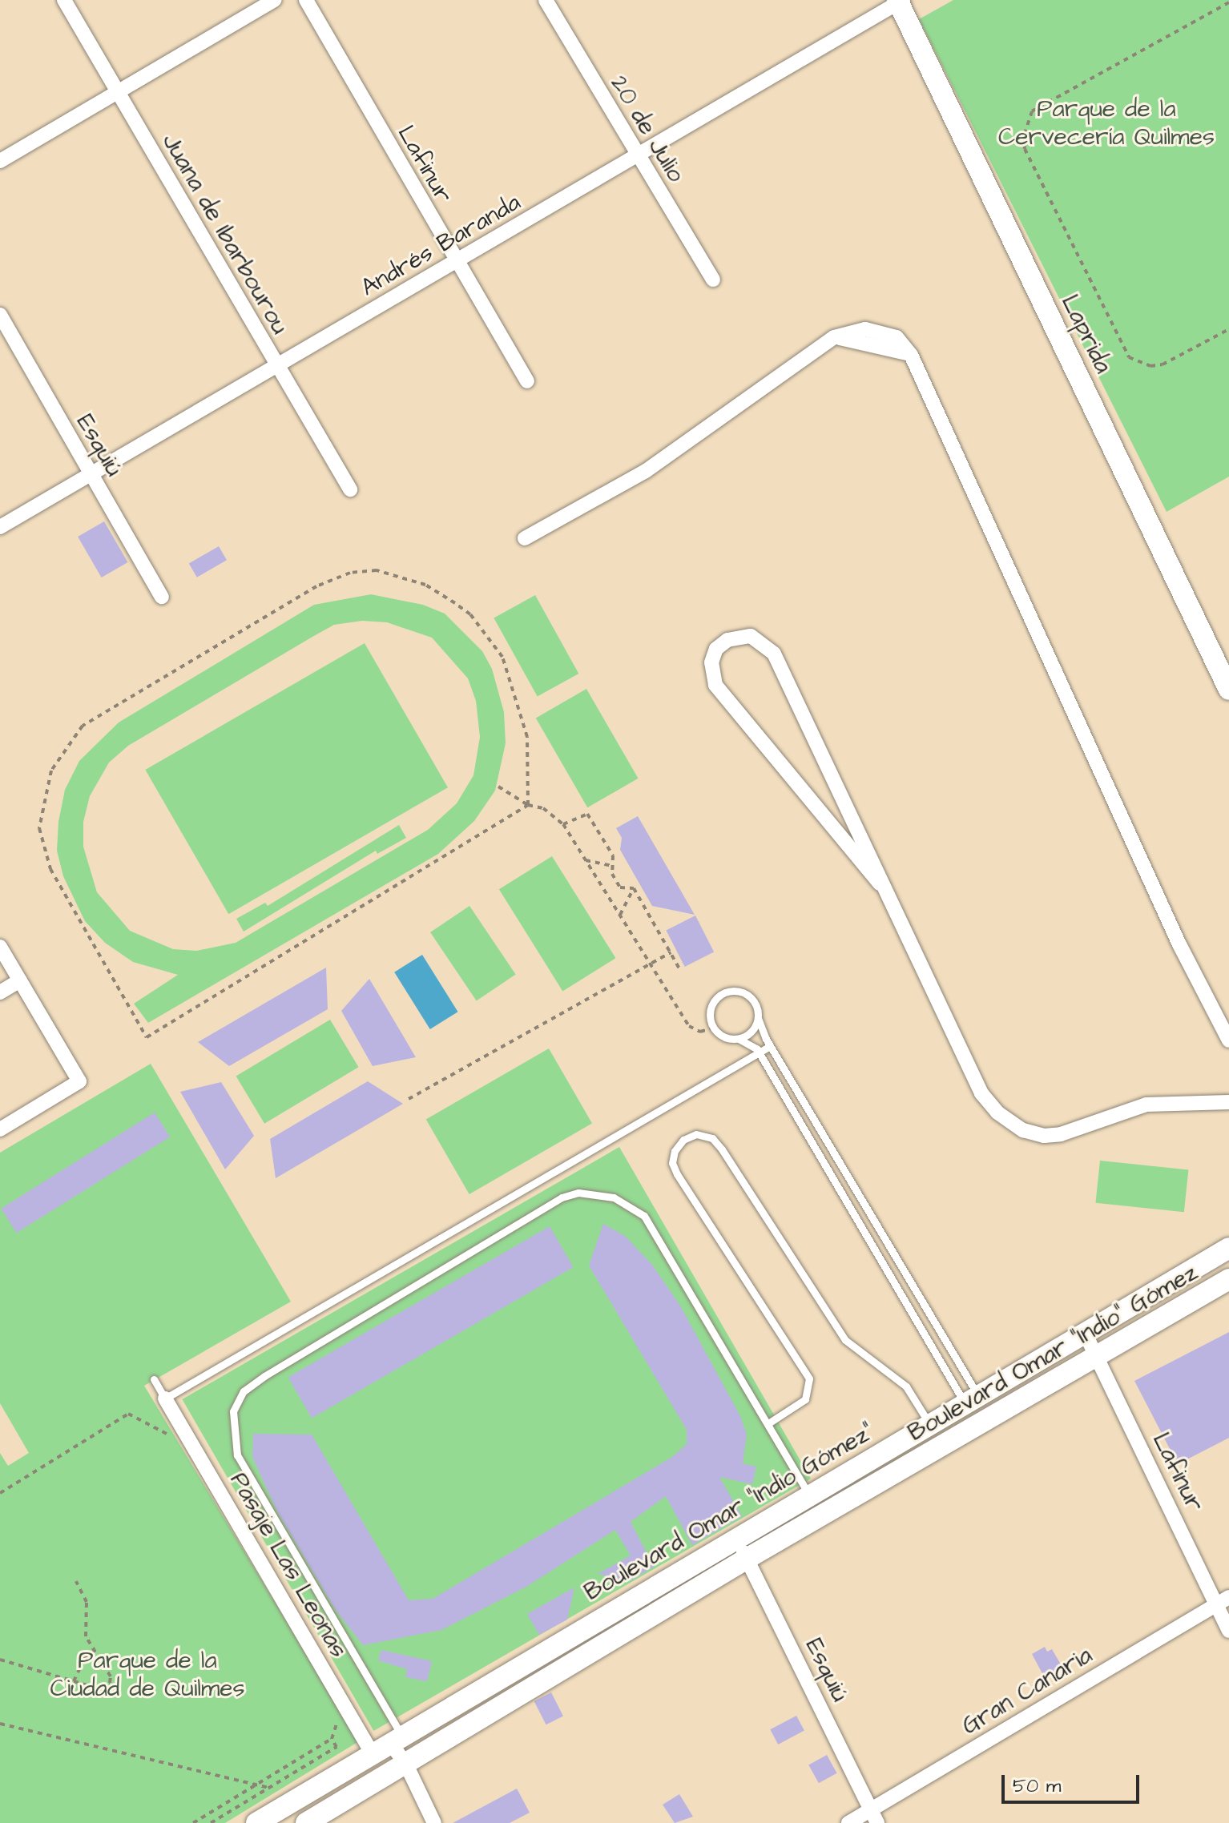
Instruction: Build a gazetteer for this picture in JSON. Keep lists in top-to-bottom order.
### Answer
{
  "streets": {
    "main road": ["Laprida", "Boulevard Omar \"Indio\" Gómez", "Boulevard Omar \"Indio Gómez\""],
    "street": [
      "20 de Julio",
      "Lafinur",
      "Juana de Ibarbourou",
      "Andrés Baranda",
      "Esquiú",
      "Pasaje Las Leonas",
      "Gran Canaria"
    ]
  },
  "crossings": [
    ["20 de Julio", "Andrés Baranda"],
    ["Lafinur", "Andrés Baranda"],
    ["Lafinur", "Boulevard Omar \"Indio\" Gómez"],
    ["Lafinur", "Boulevard Omar \"Indio Gómez\""],
    ["Lafinur", "Gran Canaria"],
    ["Juana de Ibarbourou", "Andrés Baranda"],
    ["Andrés Baranda", "Laprida"],
    ["Andrés Baranda", "Esquiú"],
    ["Esquiú", "Boulevard Omar \"Indio\" Gómez"],
    ["Esquiú", "Boulevard Omar \"Indio Gómez\""],
    ["Esquiú", "Gran Canaria"],
    ["Boulevard Omar \"Indio\" Gómez", "Pasaje Las Leonas"],
    ["Boulevard Omar \"Indio Gómez\"", "Pasaje Las Leonas"]
  ],
  "parks": ["Parque de la Cervecería Quilmes", "Parque de la Ciudad de Quilmes"],
  "scale_bar": "50 m"
}
